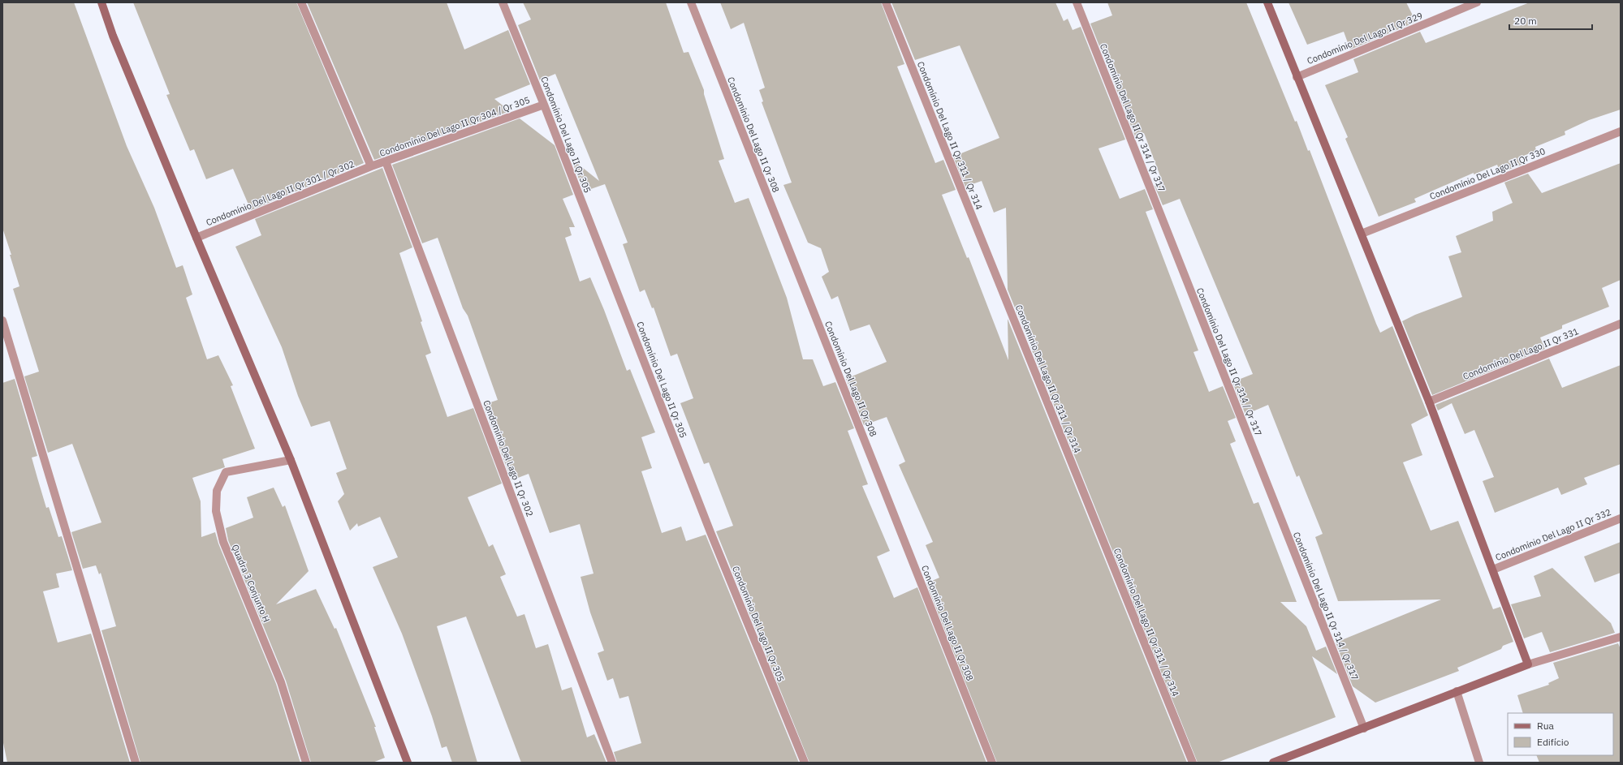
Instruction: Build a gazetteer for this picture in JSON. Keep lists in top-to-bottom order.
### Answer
{
  "streets": {
    "street": [
      "Condomínio Del Lago II Qr 329",
      "Condomínio Del Lago II Qr 314 / Qr 317",
      "Condomínio Del Lago II Qr 304 / Qr 305",
      "Condomínio Del Lago II Qr 305",
      "Condomínio Del Lago II Qr 308",
      "Condomínio Del Lago II Qr 311 / Qr 314",
      "Condomínio Del Lago II Qr 330",
      "Condomínio Del Lago II Qr 301 / Qr 302",
      "Condomínio Del Lago II Qr 331",
      "Condomínio Del Lago II Qr 302",
      "Condomínio Del Lago II Qr 332",
      "Quadra 3 Conjunto H"
    ]
  },
  "crossings": [
    ["Condomínio Del Lago II Qr 304 / Qr 305", "Condomínio Del Lago II Qr 305"],
    ["Condomínio Del Lago II Qr 304 / Qr 305", "Condomínio Del Lago II Qr 301 / Qr 302"],
    ["Condomínio Del Lago II Qr 304 / Qr 305", "Condomínio Del Lago II Qr 302"]
  ],
  "legend": ["Rua", "Edifício"],
  "scale_bar": "20 m"
}
